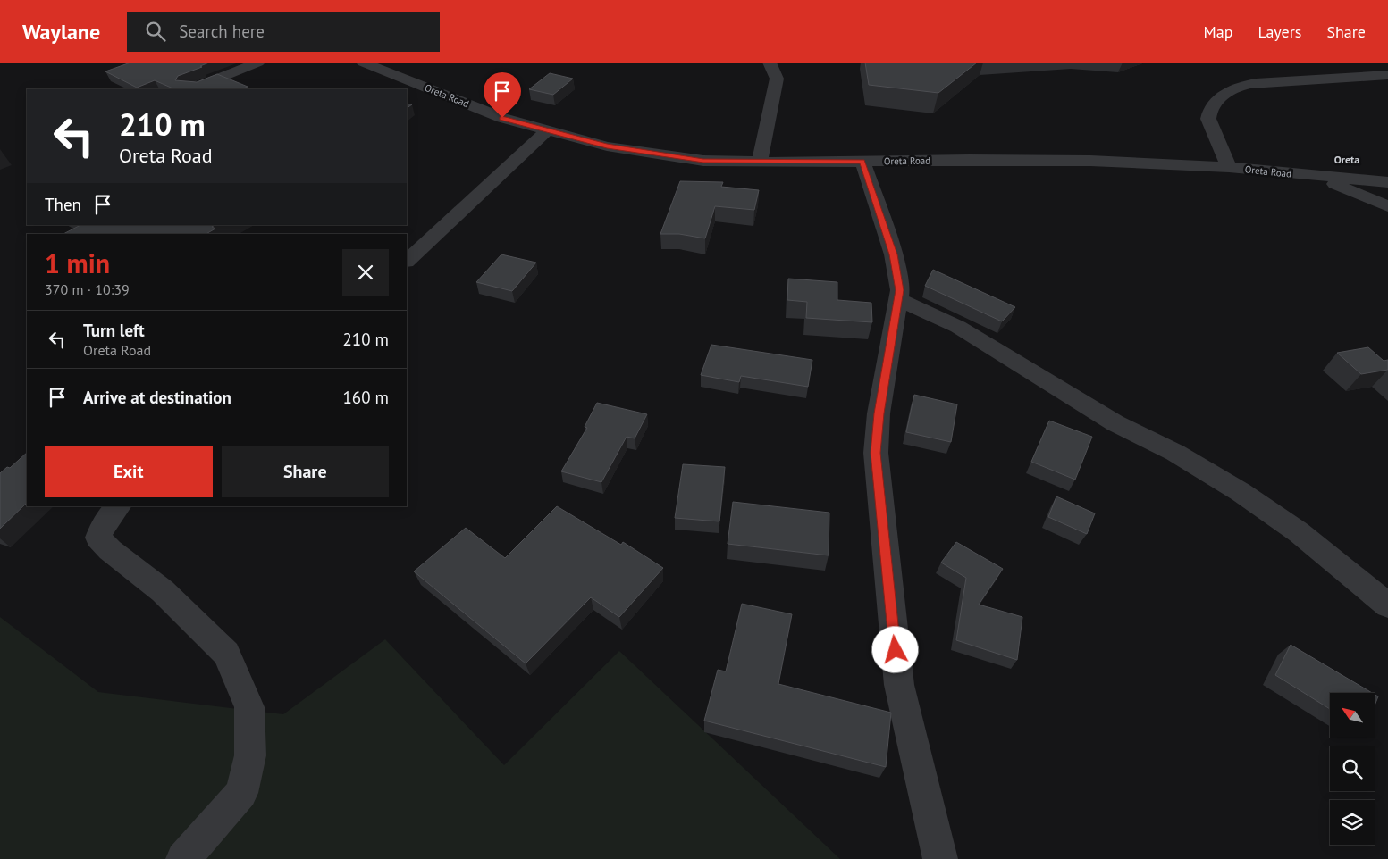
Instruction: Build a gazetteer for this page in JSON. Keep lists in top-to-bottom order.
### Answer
{
  "streets": {
    "street": ["Oreta Road"]
  },
  "districts": ["Oreta"],
  "north": "top left",
  "page": {
    "header": "Waylane",
    "search": "Search here",
    "nav": ["Map", "Layers", "Share"],
    "turn": ["210 m", "Oreta Road"],
    "then": "Then",
    "heading": ["1 min", "370 m · 10:39"],
    "list": [
      {
        "name": "Turn left",
        "note": "Oreta Road",
        "value": "210 m"
      },
      {
        "name": "Arrive at destination",
        "value": "160 m"
      }
    ],
    "buttons": ["Exit", "Share"]
  }
}
